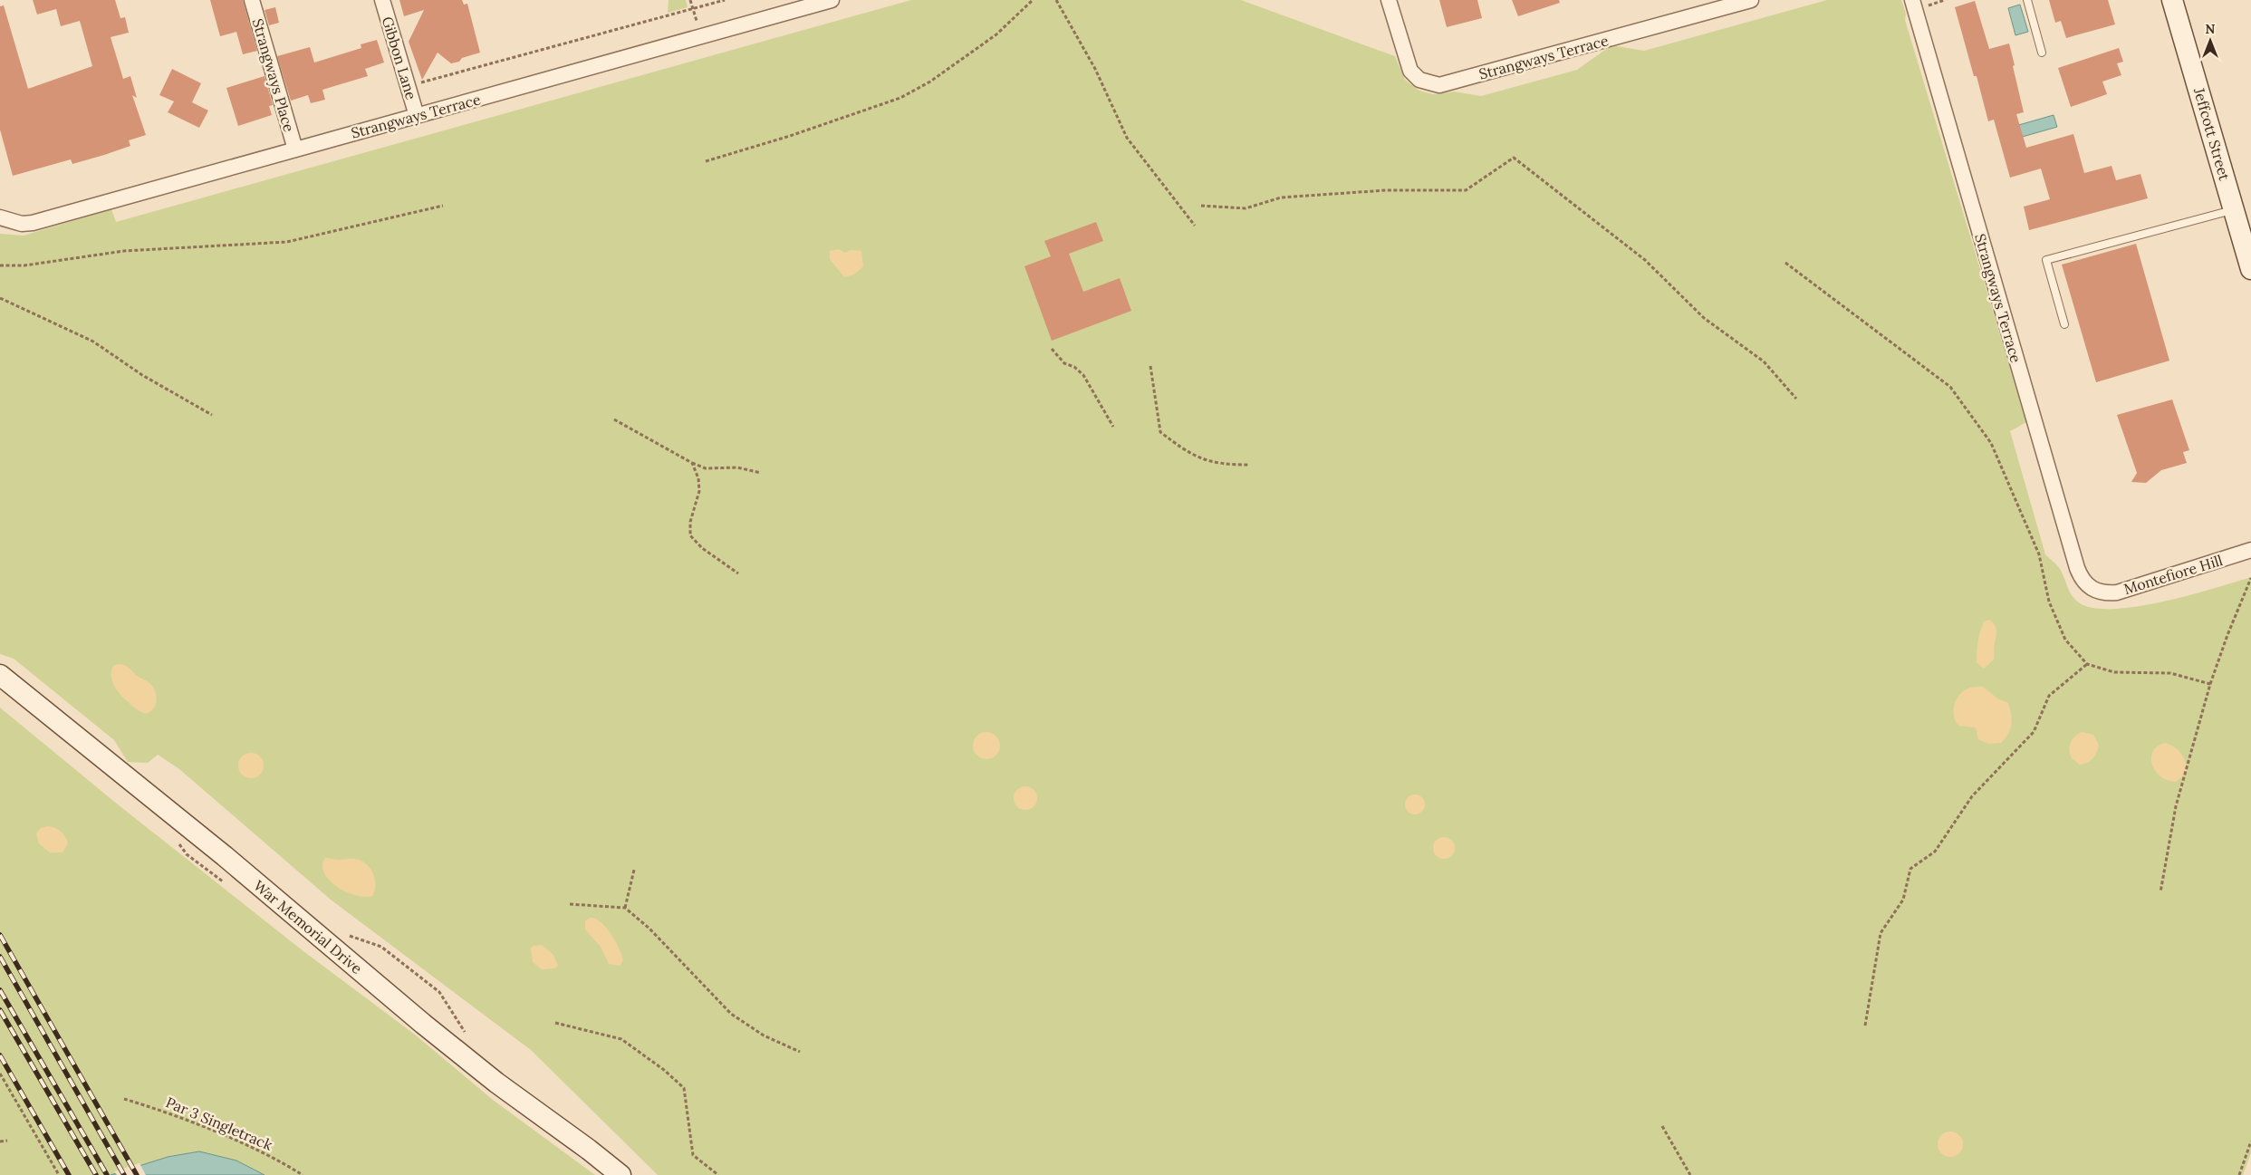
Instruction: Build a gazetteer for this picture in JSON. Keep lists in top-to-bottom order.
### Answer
{
  "streets": {
    "street": [
      "Strangways Terrace",
      "Gibbon Lane",
      "Strangways Place",
      "Jeffcott Street",
      "Montefiore Hill",
      "War Memorial Drive"
    ],
    "path": ["Par 3 Singletrack"]
  },
  "crossings": [
    ["Strangways Terrace", "Gibbon Lane"],
    ["Strangways Terrace", "Strangways Place"],
    ["Strangways Terrace", "Montefiore Hill"]
  ],
  "north": "top"
}
